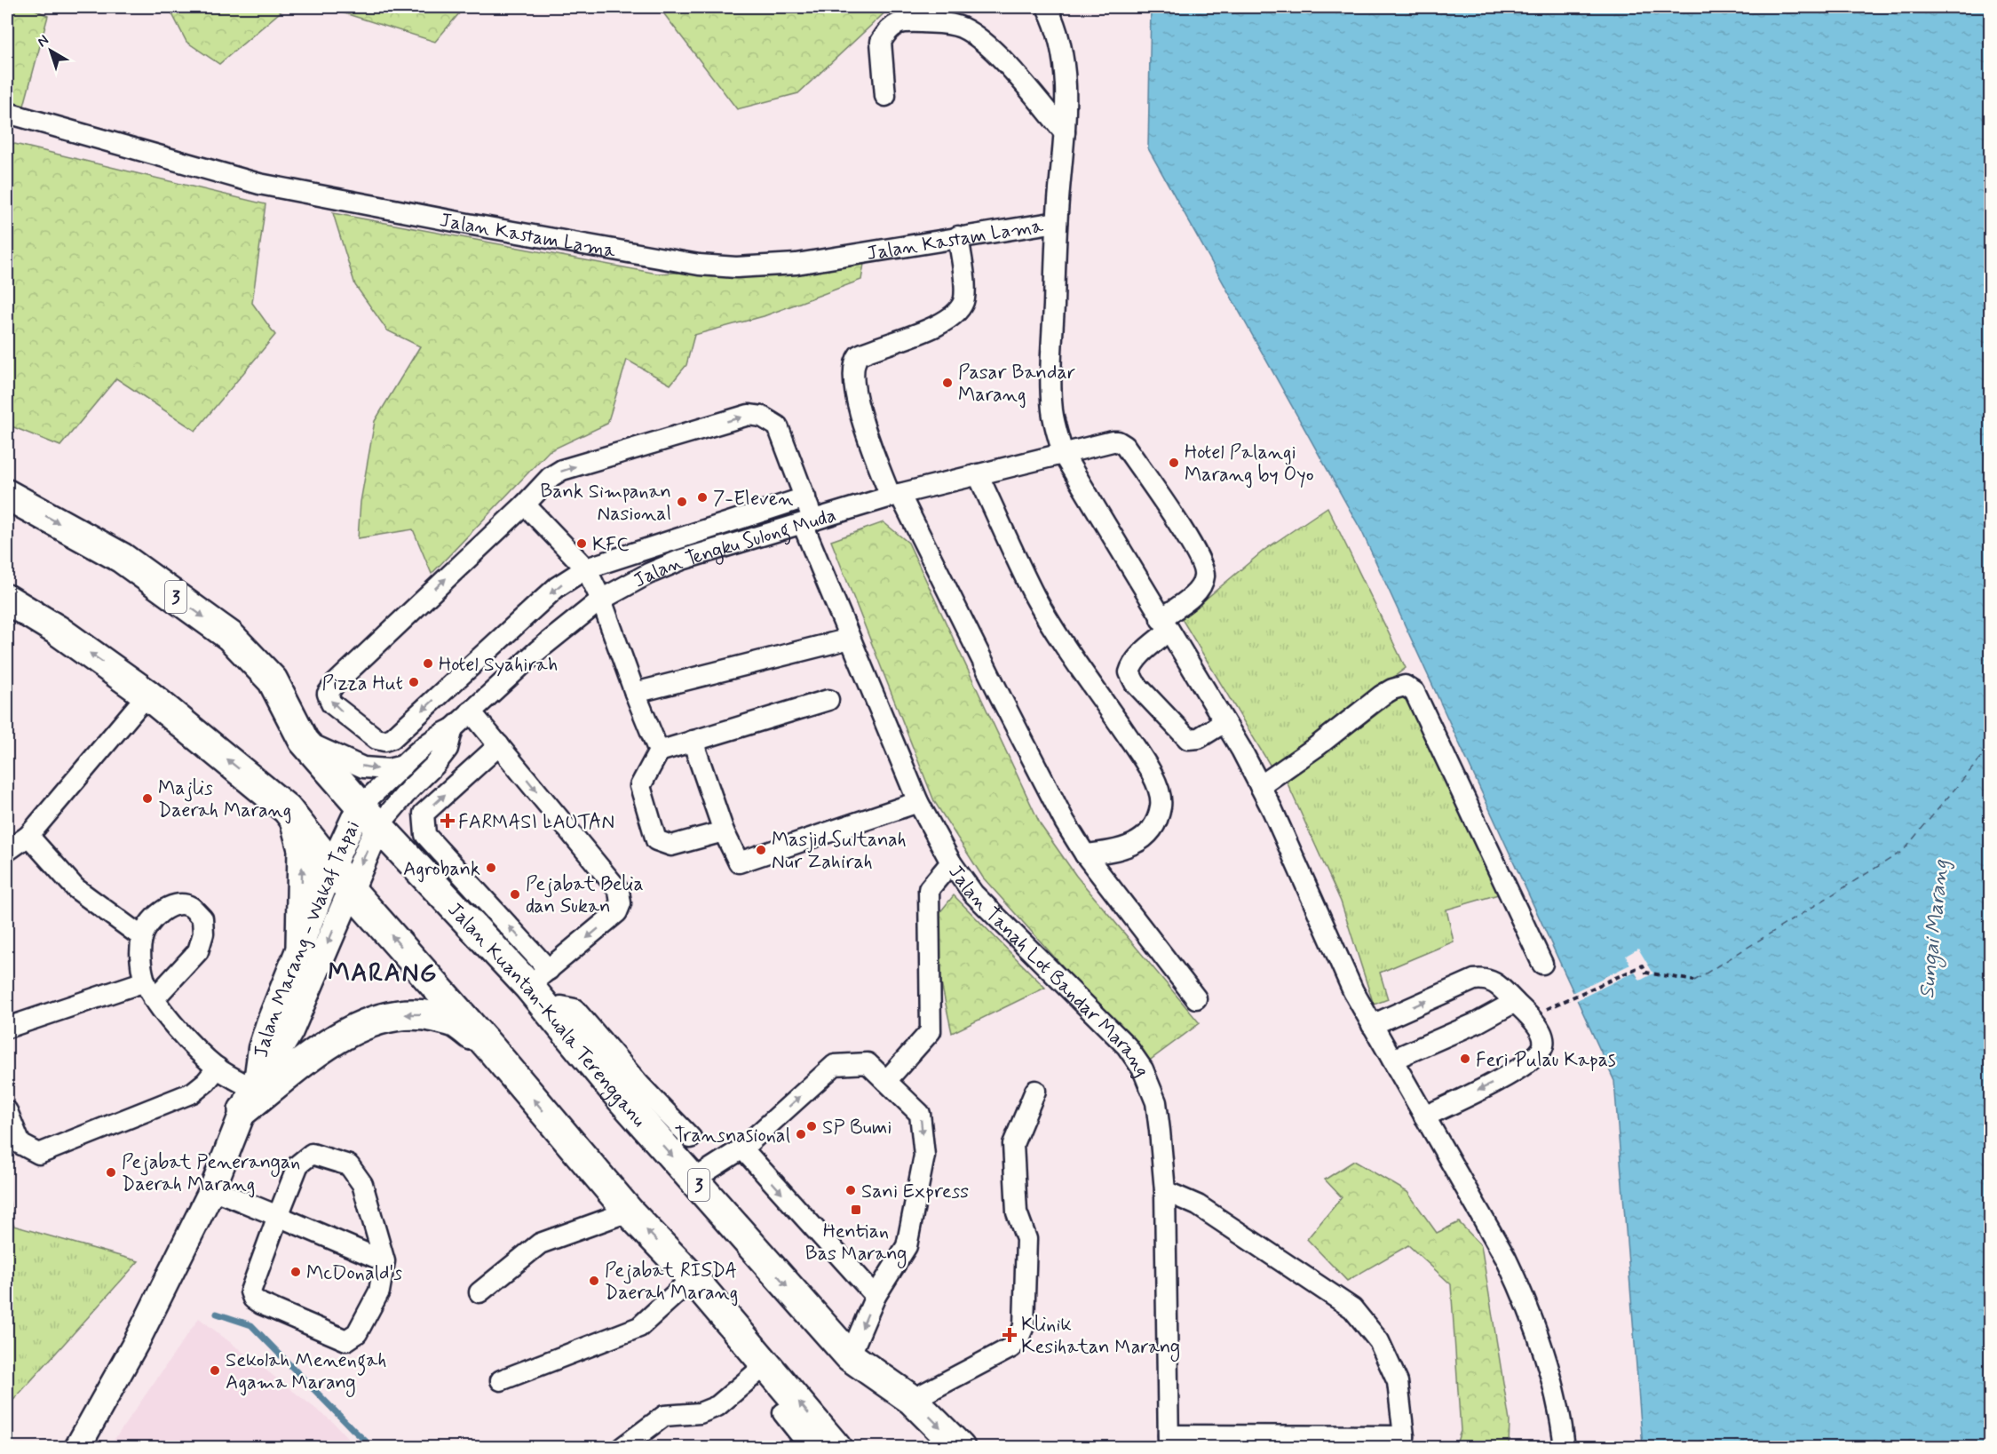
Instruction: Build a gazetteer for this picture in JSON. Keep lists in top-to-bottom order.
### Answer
{
  "streets": {
    "highway": ["3", "Jalan Kuantan-Kuala Terengganu"],
    "main road": ["Jalan Marang - Wakaf Tapai"],
    "street": ["Jalan Kastam Lama", "Jalan Tengku Sulong Muda", "Jalan Tanah Lot Bandar Marang"]
  },
  "crossings": [
    ["Jalan Tengku Sulong Muda", "Jalan Marang - Wakaf Tapai"],
    ["Jalan Tengku Sulong Muda", "Jalan Tanah Lot Bandar Marang"],
    ["Jalan Tengku Sulong Muda", "Jalan Kuantan-Kuala Terengganu"],
    ["Jalan Marang - Wakaf Tapai", "Jalan Kuantan-Kuala Terengganu"]
  ],
  "districts": ["MARANG"],
  "water": ["Sungai Marang"],
  "places": {
    "other": [
      "Pasar Bandar Marang",
      "Hotel Palangi Marang by Oyo",
      "7-Eleven",
      "Bank Simpanan Nasional",
      "KFC",
      "Hotel Syahirah",
      "Pizza Hut",
      "Majlis Daerah Marang",
      "Masjid Sultanah Nur Zahirah",
      "Agrobank",
      "Pejabat Belia dan Sukan",
      "Feri Pulau Kapas",
      "SP Bumi",
      "Transnasional",
      "Pejabat Penerangan Daerah Marang",
      "Sani Express",
      "McDonald's",
      "Pejabat RISDA Daerah Marang",
      "Sekolah Menengah Agama Marang"
    ],
    "health": ["FARMASI LAUTAN", "Klinik Kesihatan Marang"],
    "transit": ["Hentian Bas Marang"]
  },
  "north": "top left"
}
